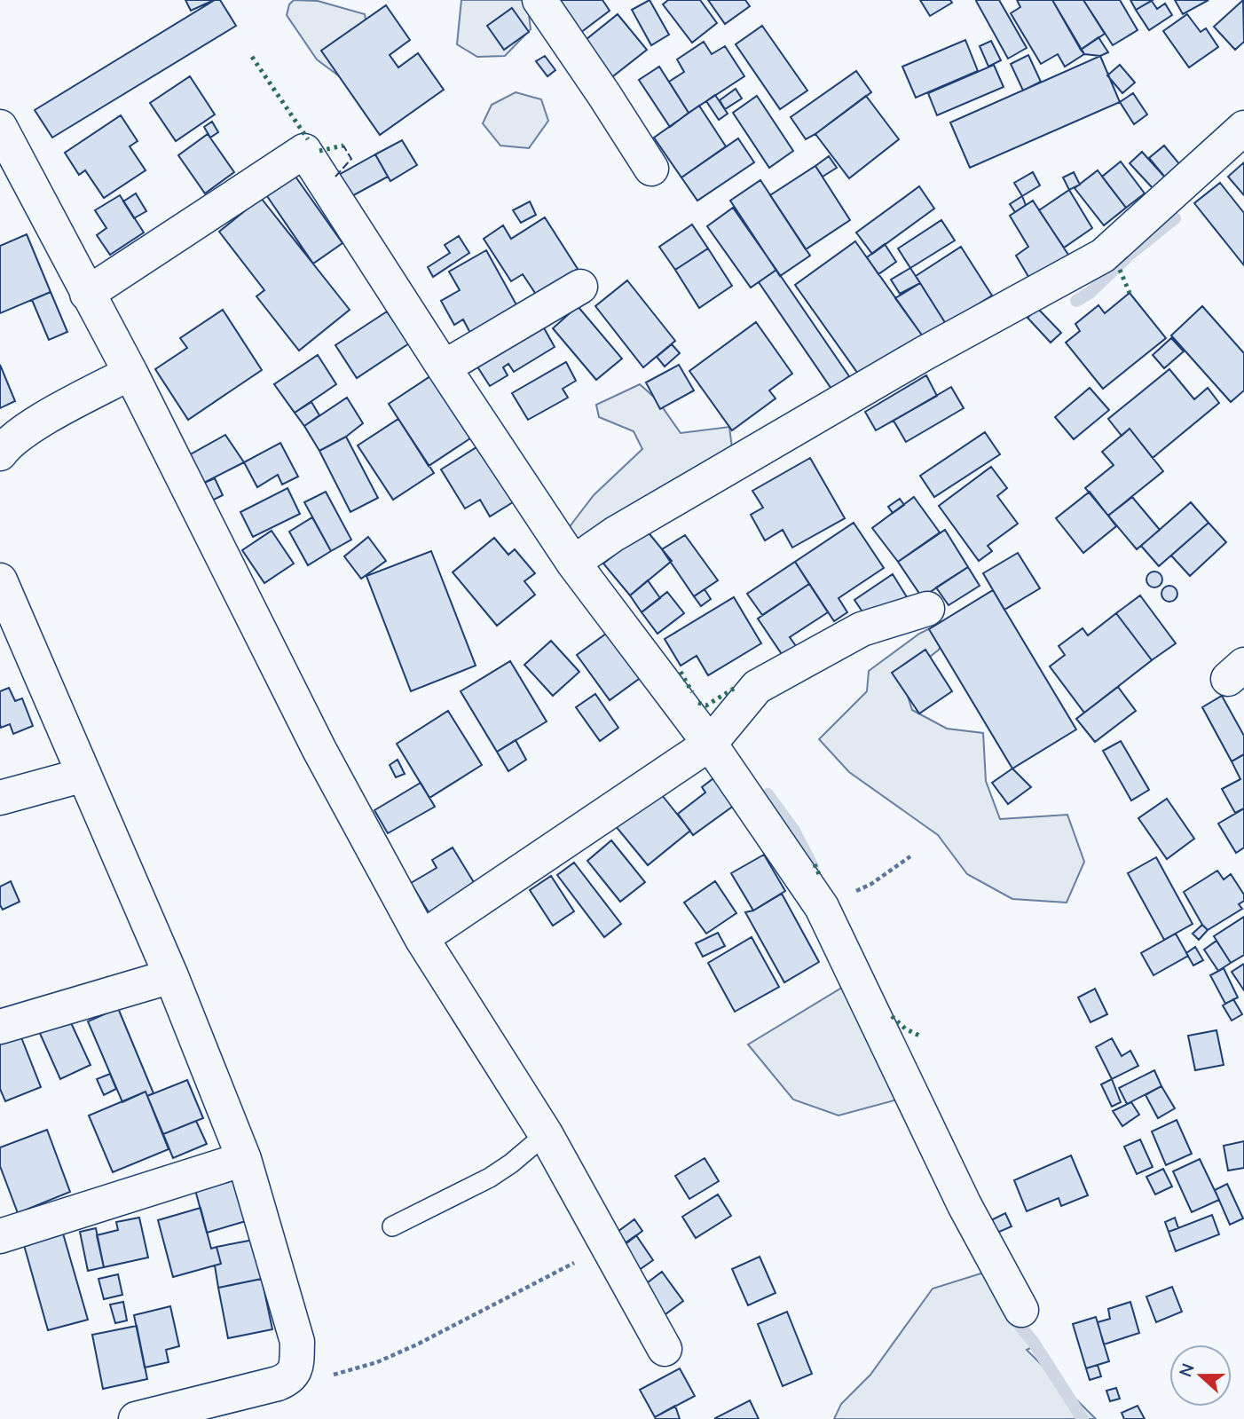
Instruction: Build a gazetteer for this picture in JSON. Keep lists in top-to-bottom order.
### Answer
{
  "north": "left"
}
